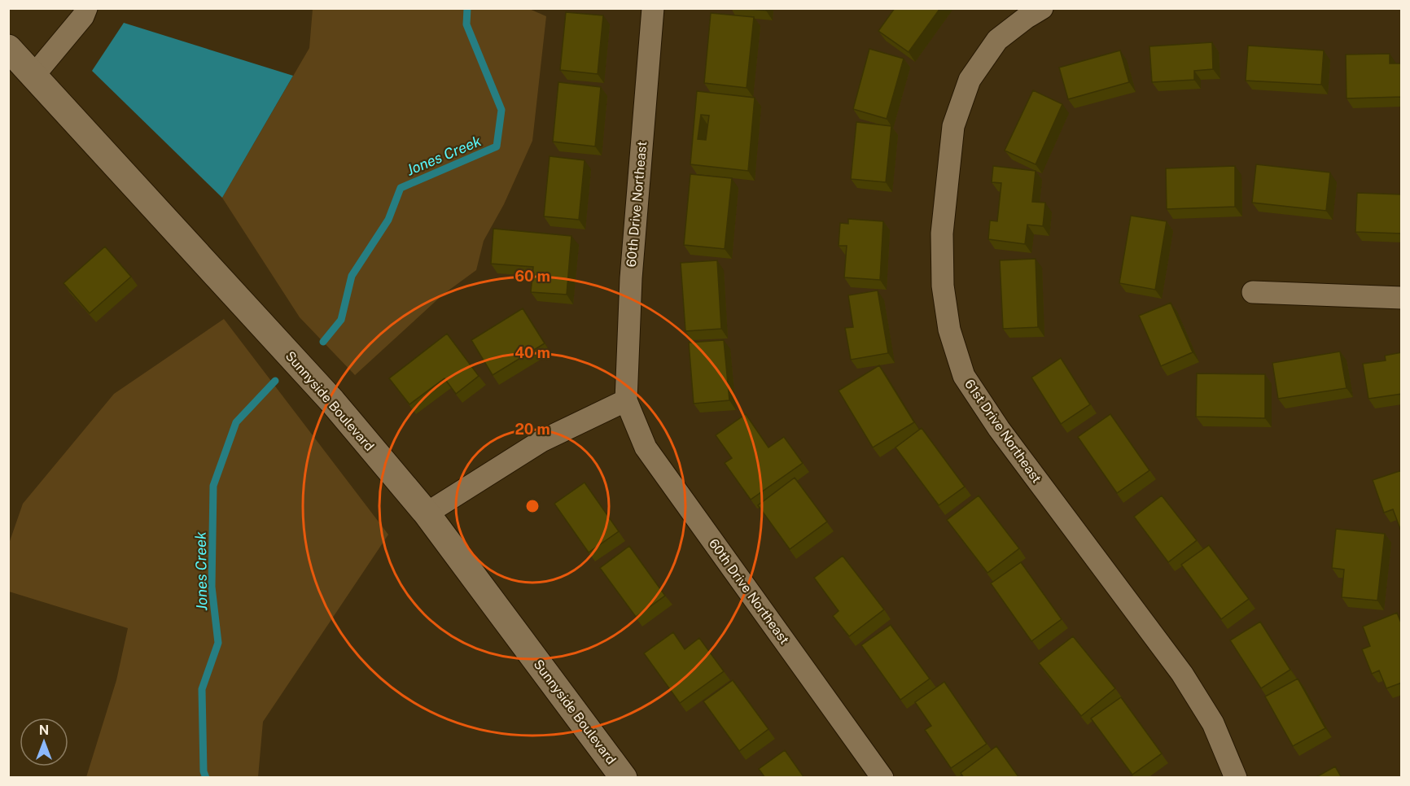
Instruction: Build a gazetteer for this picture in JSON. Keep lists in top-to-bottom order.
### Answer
{
  "streets": {
    "street": ["60th Drive Northeast", "Sunnyside Boulevard", "61st Drive Northeast"]
  },
  "water": ["Jones Creek"],
  "north": "top",
  "rings": ["60 m", "40 m", "20 m"]
}
